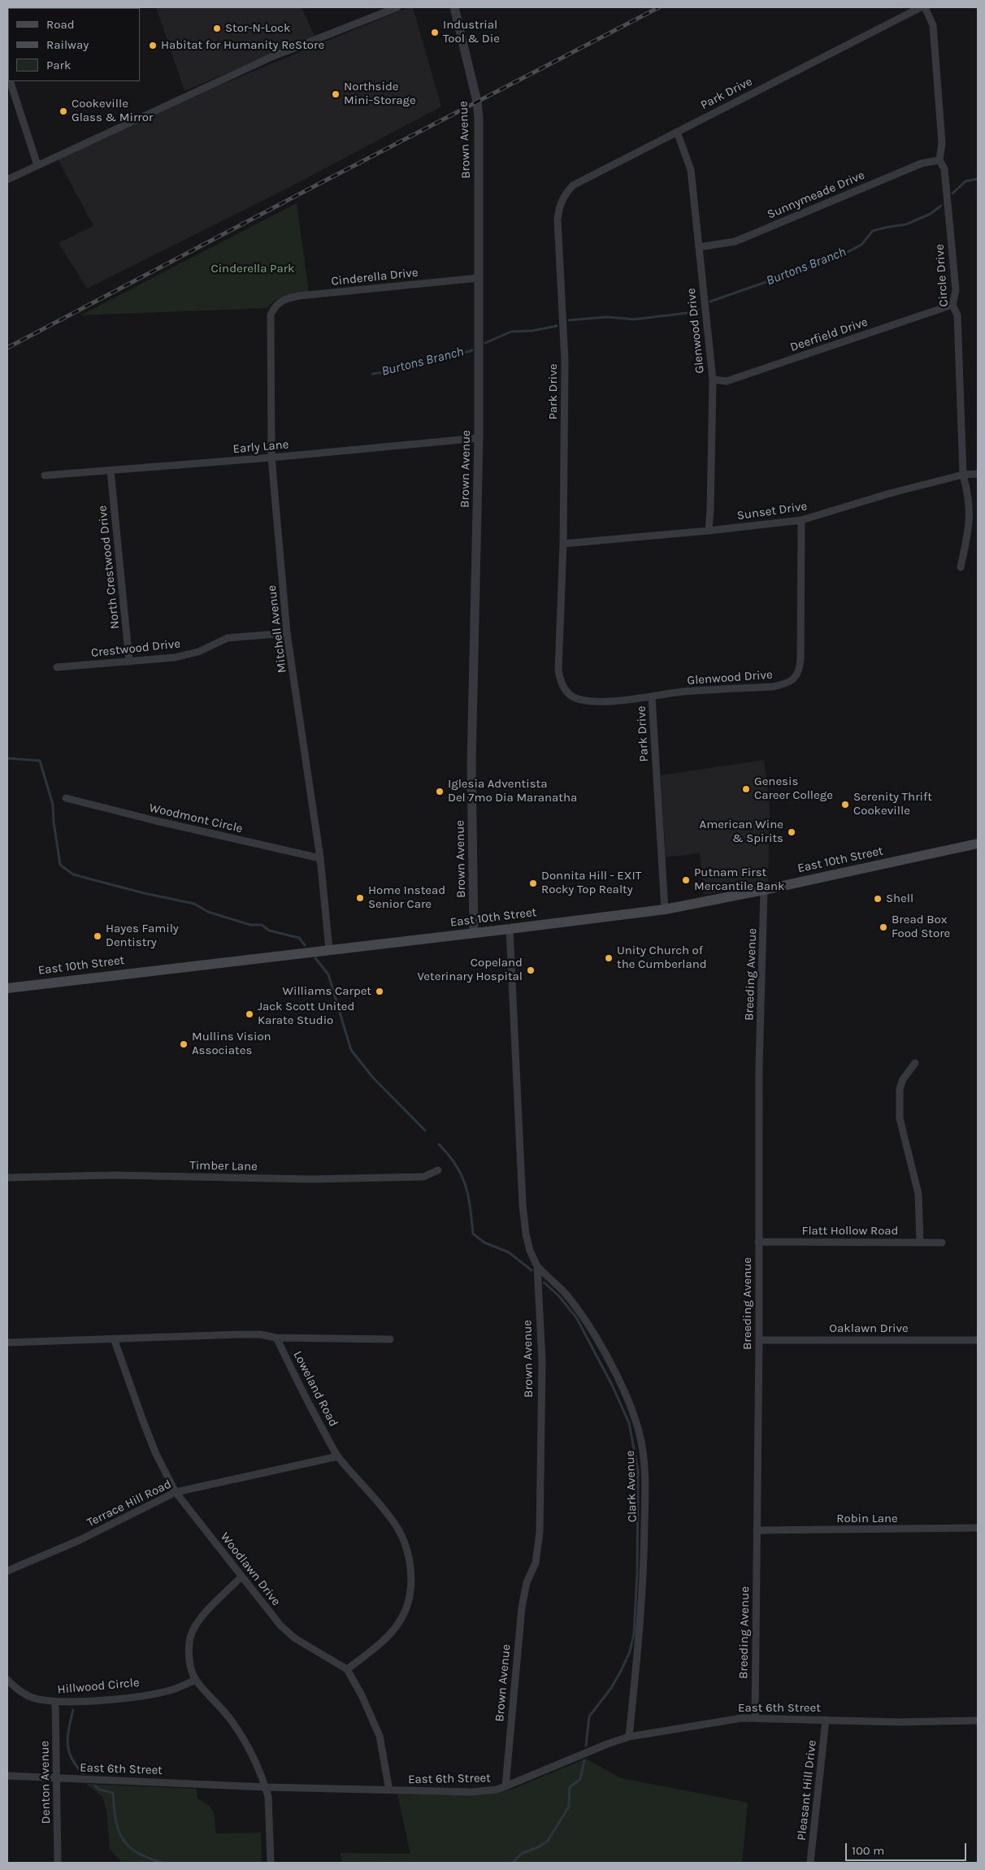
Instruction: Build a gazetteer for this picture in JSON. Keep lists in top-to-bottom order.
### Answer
{
  "streets": {
    "main road": ["East 10th Street"],
    "street": [
      "Park Drive",
      "Brown Avenue",
      "Sunnymeade Drive",
      "Circle Drive",
      "Cinderella Drive",
      "Glenwood Drive",
      "Deerfield Drive",
      "Early Lane",
      "Sunset Drive",
      "North Crestwood Drive",
      "Mitchell Avenue",
      "Crestwood Drive",
      "Woodmont Circle",
      "Breeding Avenue",
      "Timber Lane",
      "Flatt Hollow Road",
      "Oaklawn Drive",
      "Loweland Road",
      "Clark Avenue",
      "Terrace Hill Road",
      "Robin Lane",
      "Woodlawn Drive",
      "Hillwood Circle",
      "East 6th Street",
      "Denton Avenue",
      "Pleasant Hill Drive"
    ]
  },
  "crossings": [
    ["Park Drive", "Glenwood Drive"],
    ["Park Drive", "Sunset Drive"],
    ["Park Drive", "East 10th Street"],
    ["Brown Avenue", "Cinderella Drive"],
    ["Brown Avenue", "Early Lane"],
    ["Brown Avenue", "East 10th Street"],
    ["Brown Avenue", "Clark Avenue"],
    ["Brown Avenue", "East 6th Street"],
    ["Sunnymeade Drive", "Circle Drive"],
    ["Sunnymeade Drive", "Glenwood Drive"],
    ["Circle Drive", "Deerfield Drive"],
    ["Circle Drive", "Sunset Drive"],
    ["Cinderella Drive", "Mitchell Avenue"],
    ["Glenwood Drive", "Deerfield Drive"],
    ["Glenwood Drive", "Sunset Drive"],
    ["Early Lane", "North Crestwood Drive"],
    ["Early Lane", "Mitchell Avenue"],
    ["North Crestwood Drive", "Crestwood Drive"],
    ["Mitchell Avenue", "Crestwood Drive"],
    ["Mitchell Avenue", "Woodmont Circle"],
    ["Mitchell Avenue", "East 10th Street"],
    ["East 10th Street", "Breeding Avenue"],
    ["Breeding Avenue", "Flatt Hollow Road"],
    ["Breeding Avenue", "Oaklawn Drive"],
    ["Breeding Avenue", "Robin Lane"],
    ["Breeding Avenue", "East 6th Street"],
    ["Loweland Road", "Terrace Hill Road"],
    ["Loweland Road", "Woodlawn Drive"],
    ["Clark Avenue", "East 6th Street"],
    ["Terrace Hill Road", "Woodlawn Drive"],
    ["Woodlawn Drive", "East 6th Street"],
    ["Hillwood Circle", "Denton Avenue"],
    ["East 6th Street", "Denton Avenue"],
    ["East 6th Street", "Pleasant Hill Drive"]
  ],
  "water": ["Burtons Branch"],
  "parks": ["Cinderella Park"],
  "places": [
    "Stor-N-Lock",
    "Industrial Tool & Die",
    "Habitat for Humanity ReStore",
    "Northside Mini-Storage",
    "Cookeville Glass & Mirror",
    "Genesis Career College",
    "Iglesia Adventista Del 7mo Dia Maranatha",
    "Serenity Thrift Cookeville",
    "American Wine & Spirits",
    "Putnam First Mercantile Bank",
    "Donnita Hill - EXIT Rocky Top Realty",
    "Home Instead Senior Care",
    "Shell",
    "Bread Box Food Store",
    "Hayes Family Dentistry",
    "Unity Church of the Cumberland",
    "Copeland Veterinary Hospital",
    "Williams Carpet",
    "Jack Scott United Karate Studio",
    "Mullins Vision Associates"
  ],
  "legend": ["Road", "Railway", "Park"],
  "scale_bar": "100 m"
}
